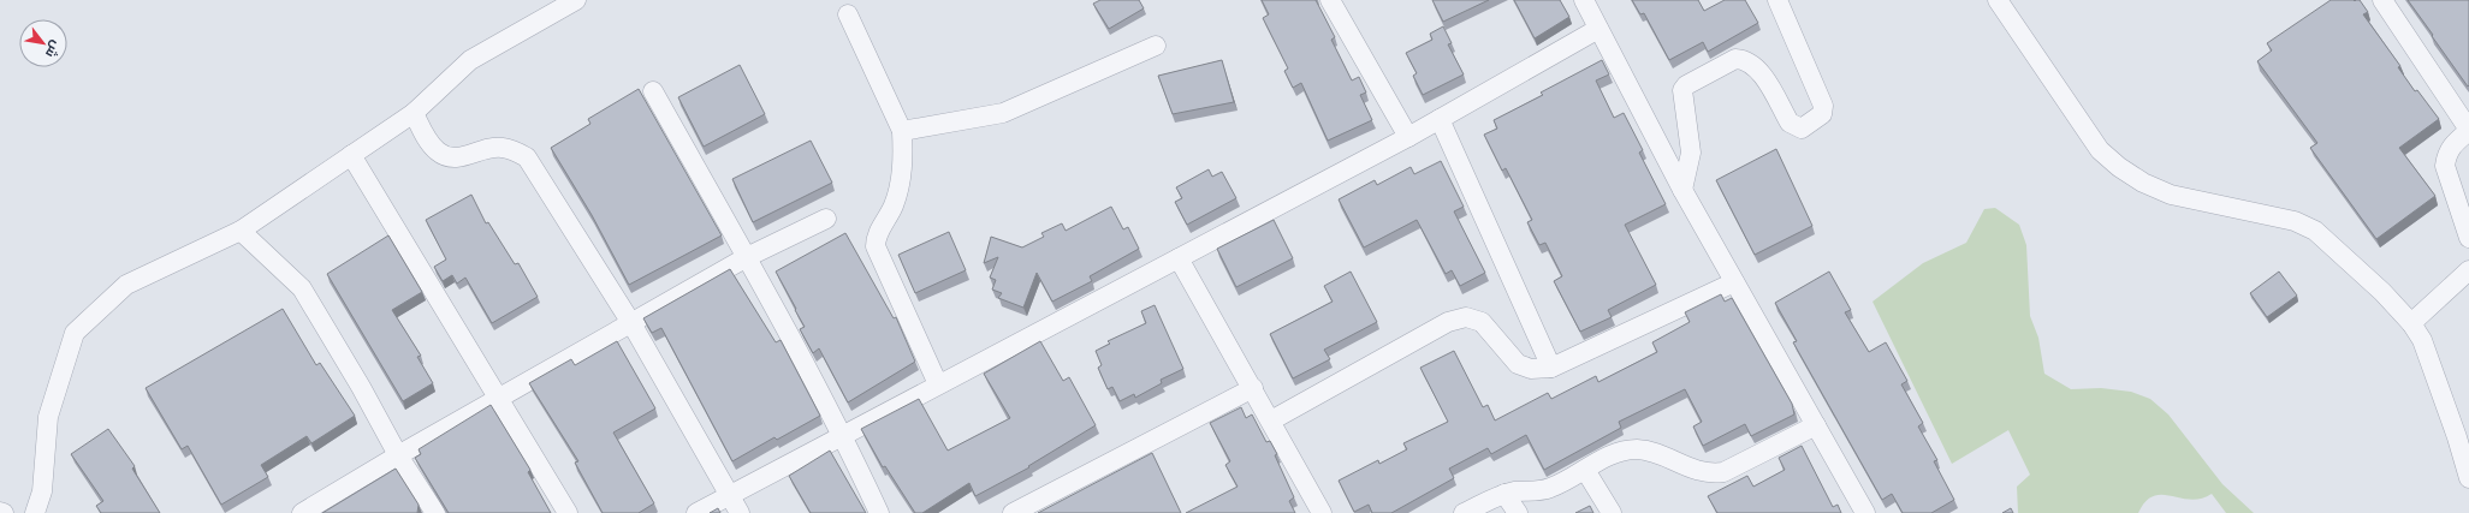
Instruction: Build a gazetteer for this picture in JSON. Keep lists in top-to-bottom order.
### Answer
{
  "north": "bottom right"
}
